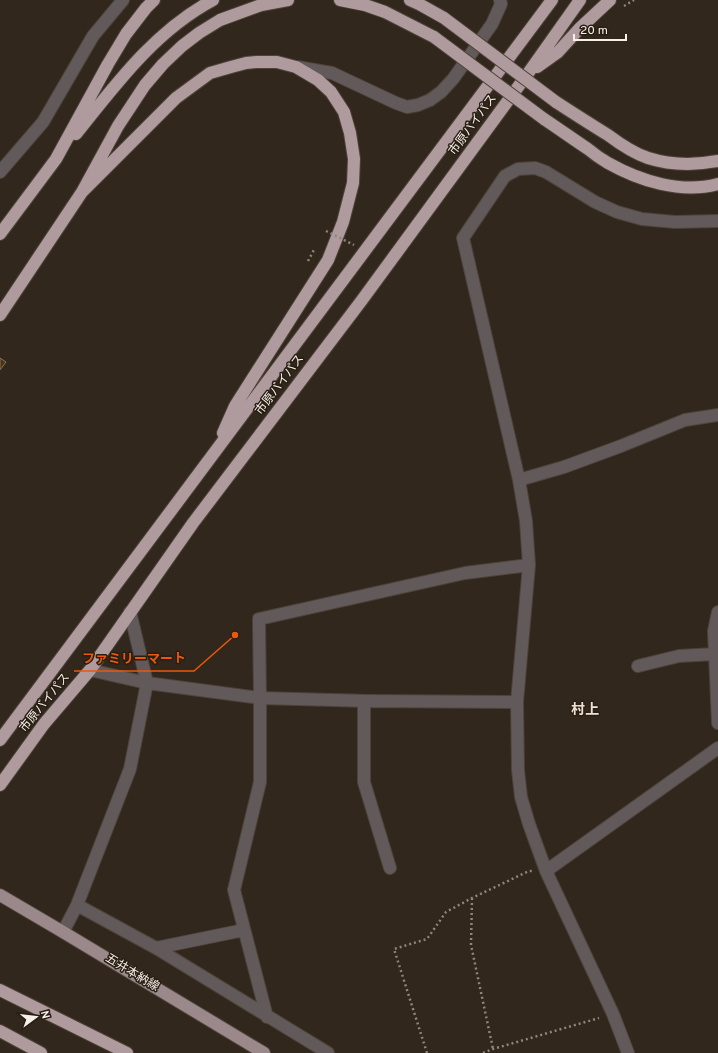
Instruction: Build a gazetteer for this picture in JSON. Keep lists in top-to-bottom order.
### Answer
{
  "streets": {
    "highway": ["市原バイパス"],
    "main road": ["五井本納線"]
  },
  "districts": ["村上"],
  "places": ["ファミリーマート"],
  "scale_bar": "20 m",
  "north": "right"
}
